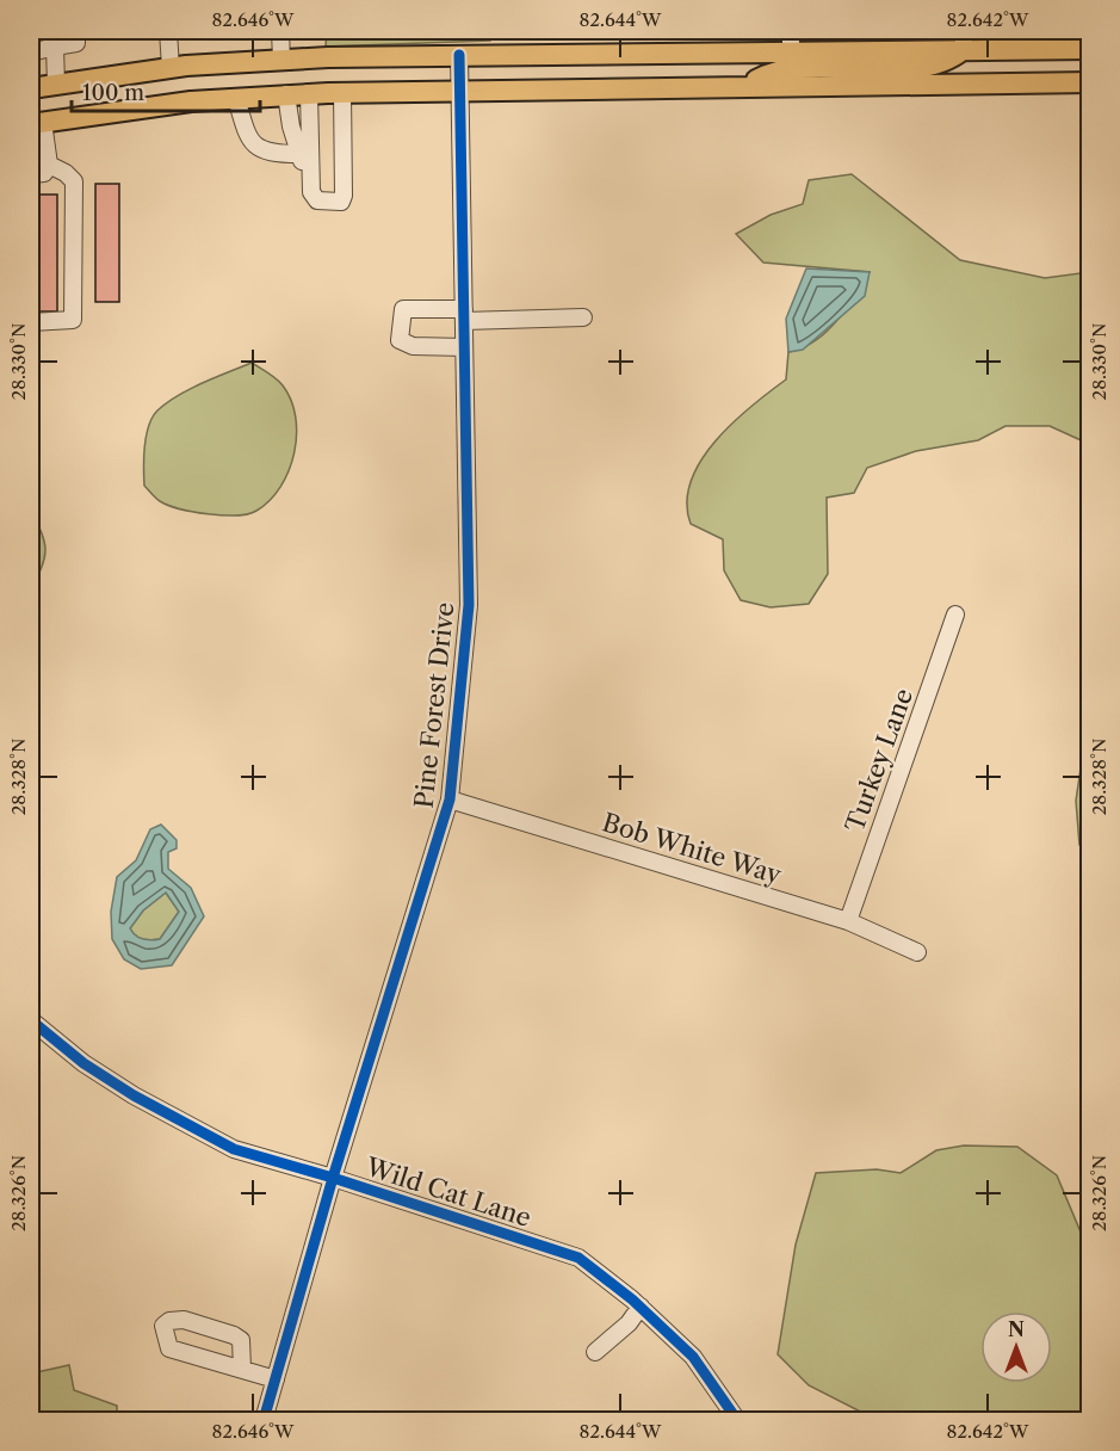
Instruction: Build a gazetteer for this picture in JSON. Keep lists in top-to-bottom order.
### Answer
{
  "streets": {
    "street": [
      "Pine Forest Drive",
      "Turkey Lane",
      "Bob White Way",
      "Wild Cat Lane"
    ]
  },
  "crossings": [
    ["Pine Forest Drive", "Bob White Way"],
    ["Pine Forest Drive", "Wild Cat Lane"],
    ["Turkey Lane", "Bob White Way"]
  ],
  "scale_bar": "100 m",
  "north": "top",
  "coordinates": [
    "82.646°W",
    "82.644°W",
    "82.642°W",
    "28.330°N",
    "28.328°N",
    "28.326°N"
  ]
}
